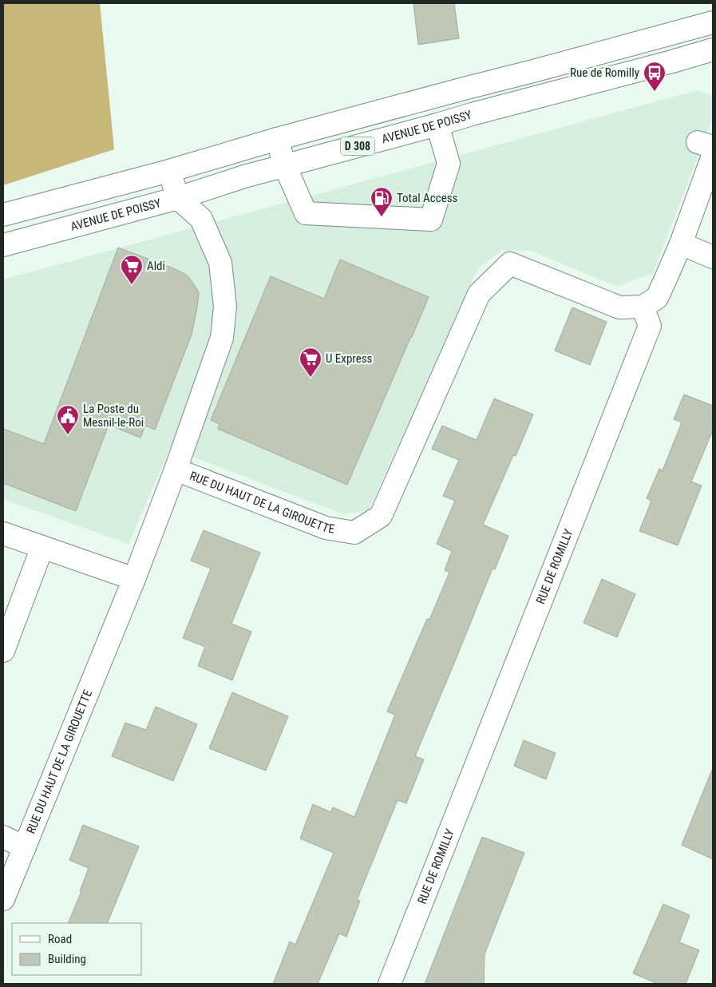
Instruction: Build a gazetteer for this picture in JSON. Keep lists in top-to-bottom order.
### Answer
{
  "streets": {
    "street": [
      "AVENUE DE POISSY",
      "D 308",
      "RUE DU HAUT DE LA GIROUETTE",
      "RUE DE ROMILLY"
    ]
  },
  "crossings": [
    ["RUE DU HAUT DE LA GIROUETTE", "RUE DE ROMILLY"]
  ],
  "places": {
    "bus stop": ["Rue de Romilly"],
    "fuel station": ["Total Access"],
    "supermarket": ["Aldi", "U Express"],
    "public building": ["La Poste du Mesnil-le-Roi"]
  },
  "legend": ["Road", "Building"]
}
